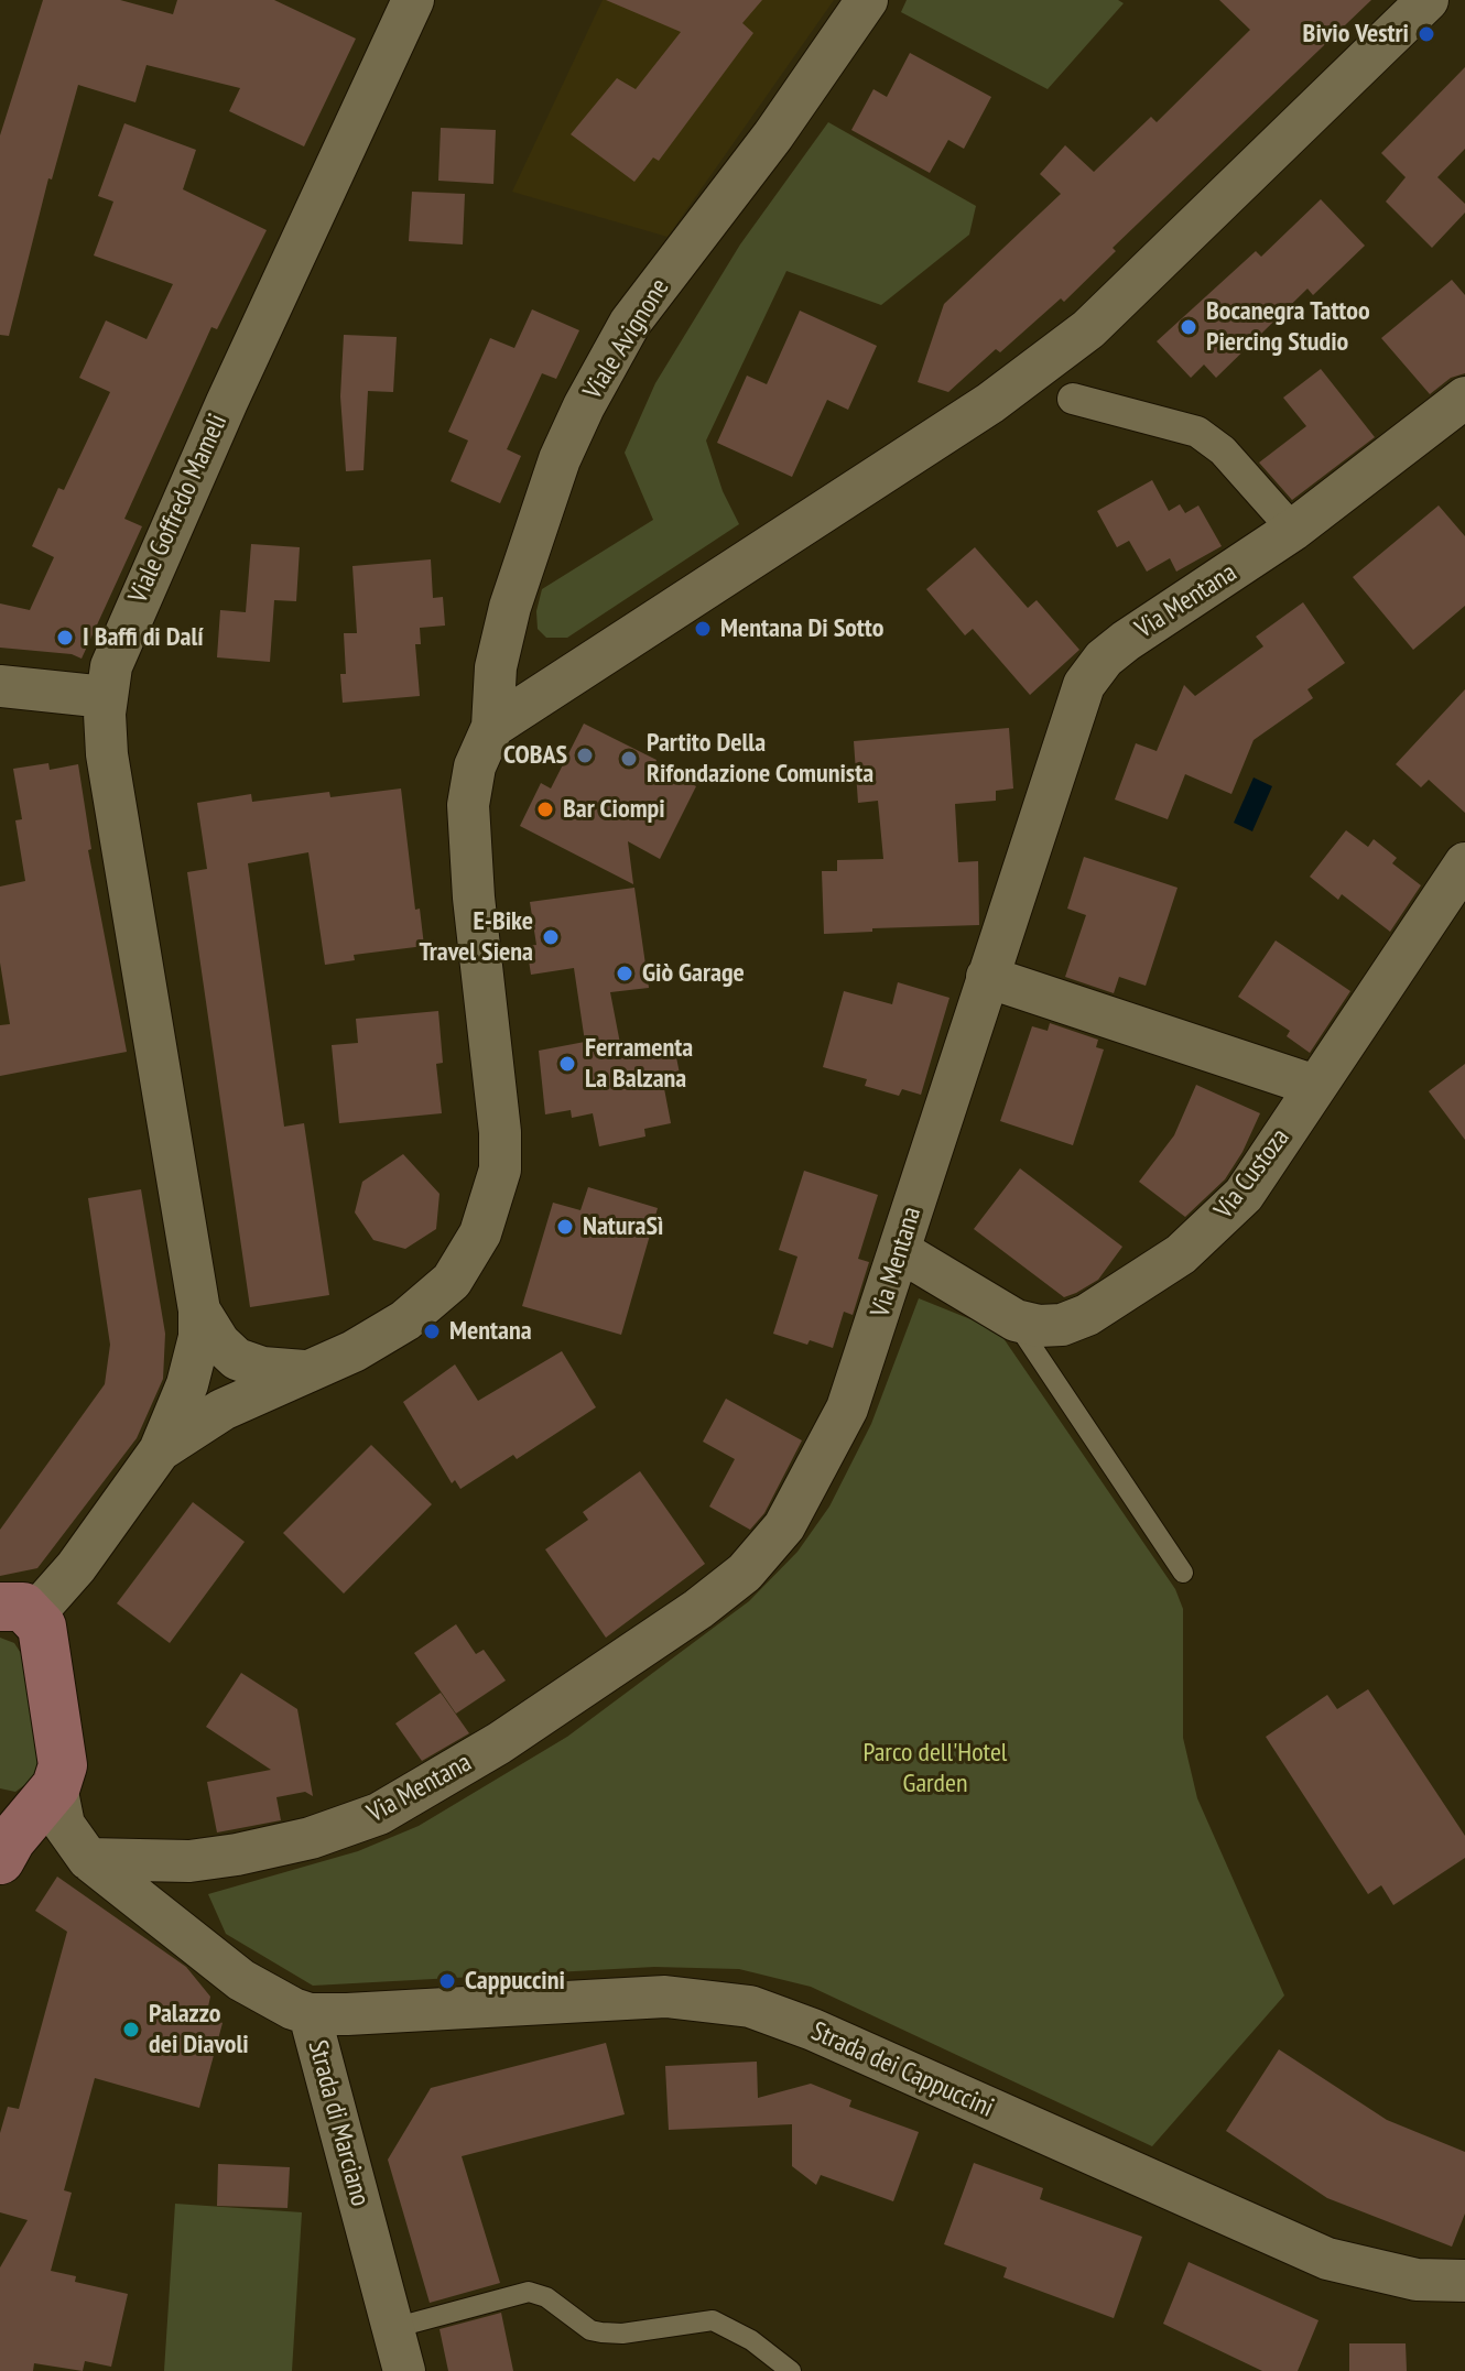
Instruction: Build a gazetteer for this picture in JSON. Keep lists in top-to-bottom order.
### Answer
{
  "streets": {
    "street": [
      "Viale Avignone",
      "Viale Goffredo Mameli",
      "Via Mentana",
      "Via Custoza",
      "Strada dei Cappuccini",
      "Strada di Marciano"
    ]
  },
  "crossings": [
    ["Via Mentana", "Via Custoza"],
    ["Via Mentana", "Strada di Marciano"],
    ["Strada dei Cappuccini", "Strada di Marciano"]
  ],
  "parks": ["Parco dell'Hotel Garden"],
  "places": [
    "Bivio Vestri",
    "Bocanegra Tattoo Piercing Studio",
    "Mentana Di Sotto",
    "I Baffi di Dalí",
    "COBAS",
    "Partito Della Rifondazione Comunista",
    "Bar Ciompi",
    "E-Bike Travel Siena",
    "Giò Garage",
    "Ferramenta La Balzana",
    "NaturaSì",
    "Mentana",
    "Cappuccini",
    "Palazzo dei Diavoli"
  ]
}
